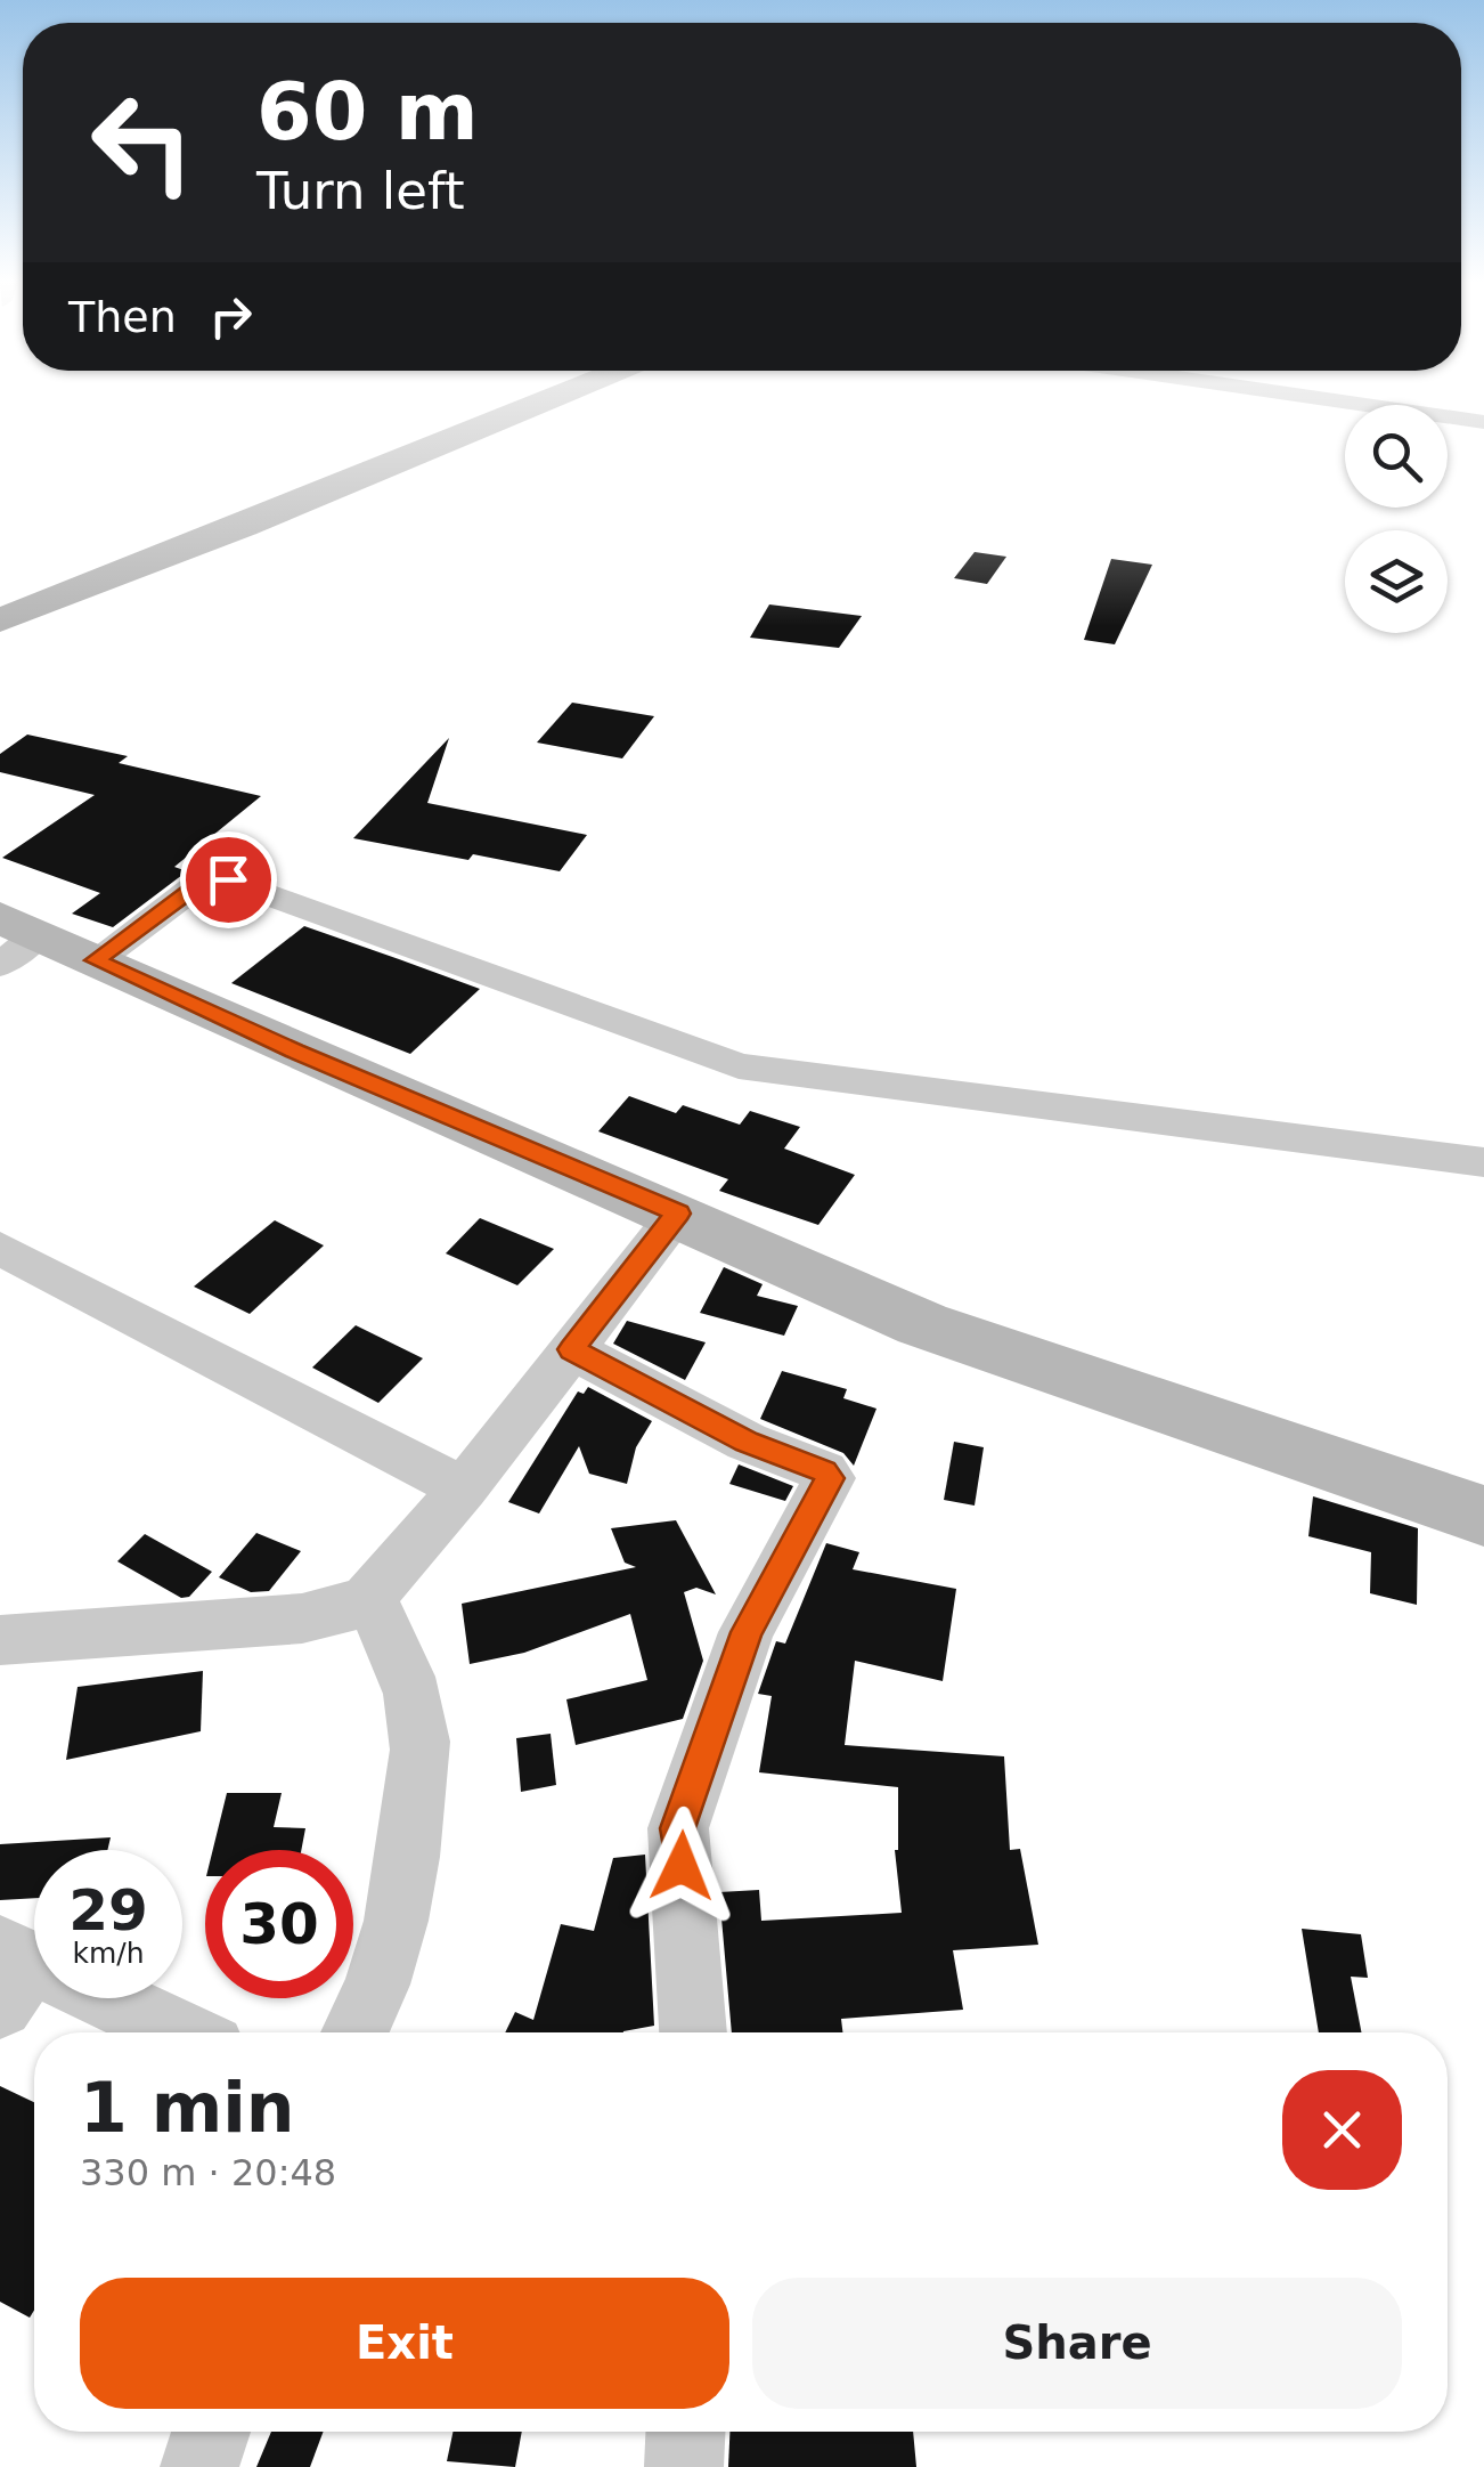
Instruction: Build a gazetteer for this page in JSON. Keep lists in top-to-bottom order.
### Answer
{
  "page": {
    "turn": ["60 m", "Turn left"],
    "then": "Then",
    "speed": "29 km/h",
    "limit": "30",
    "heading": ["1 min", "330 m · 20:48"],
    "buttons": ["Exit", "Share"]
  }
}
